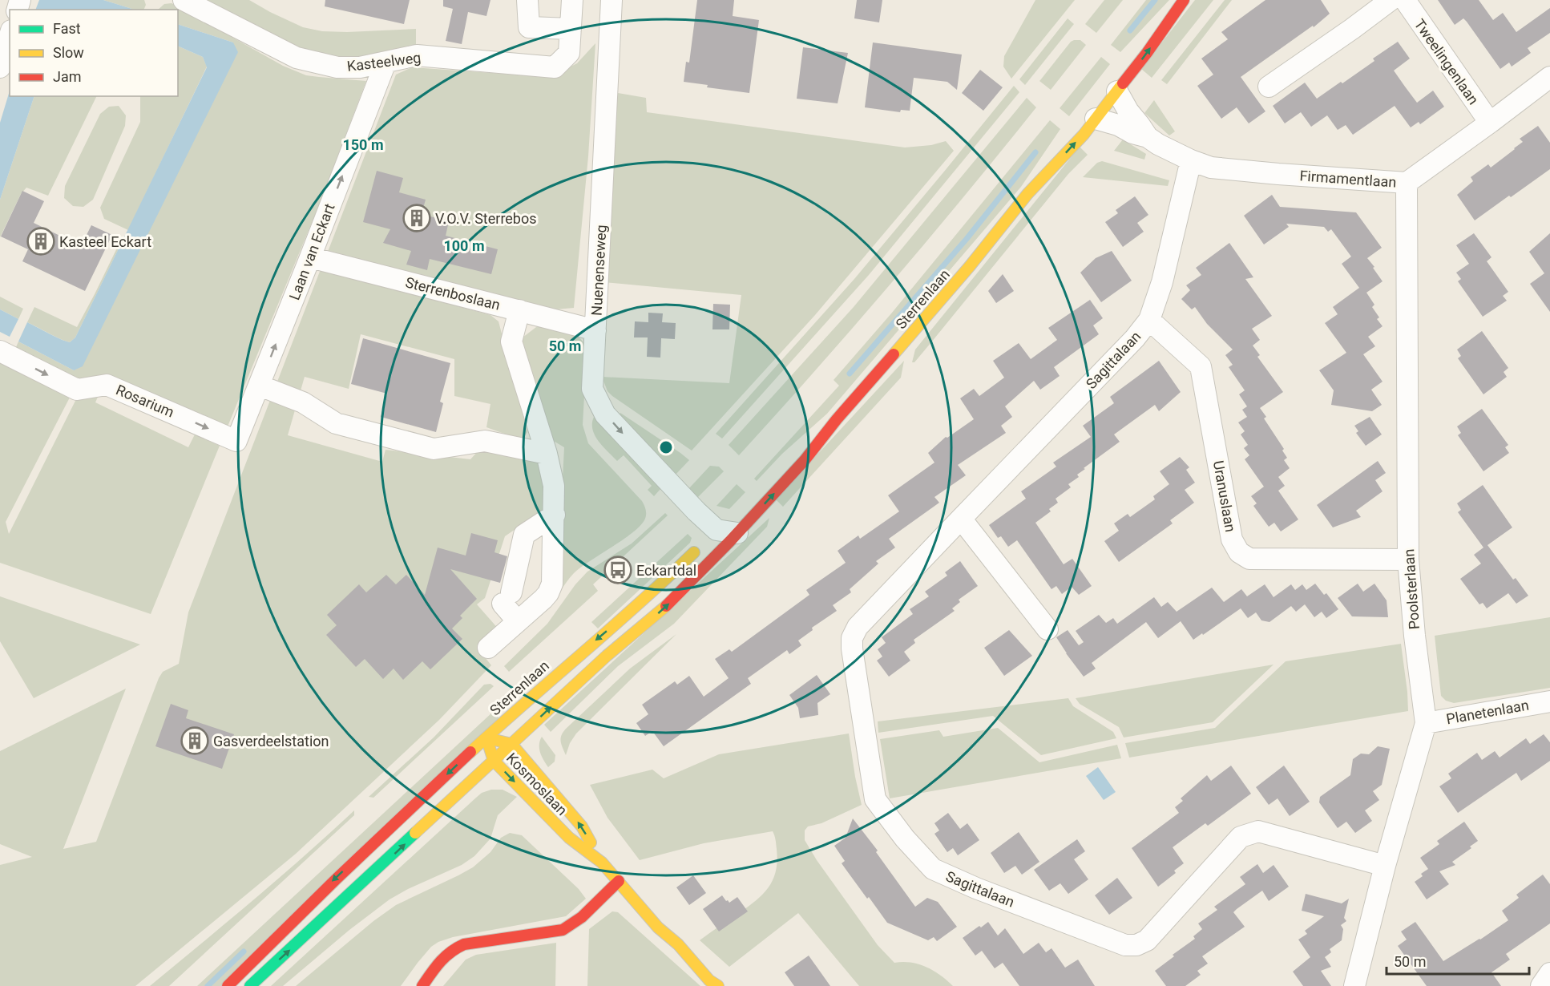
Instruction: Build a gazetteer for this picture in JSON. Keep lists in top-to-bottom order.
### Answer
{
  "streets": {
    "main road": ["Sterrenlaan", "Kosmoslaan"],
    "street": [
      "Kasteelweg",
      "Tweelingenlaan",
      "Firmamentlaan",
      "Laan van Eckart",
      "Nuenenseweg",
      "Sterrenboslaan",
      "Sagittalaan",
      "Rosarium",
      "Uranuslaan",
      "Poolsterlaan",
      "Planetenlaan"
    ]
  },
  "crossings": [
    ["Kasteelweg", "Laan van Eckart"],
    ["Tweelingenlaan", "Firmamentlaan"],
    ["Firmamentlaan", "Sterrenlaan"],
    ["Firmamentlaan", "Sagittalaan"],
    ["Firmamentlaan", "Poolsterlaan"],
    ["Laan van Eckart", "Sterrenboslaan"],
    ["Laan van Eckart", "Rosarium"],
    ["Nuenenseweg", "Sterrenboslaan"],
    ["Nuenenseweg", "Sterrenlaan"],
    ["Sterrenlaan", "Kosmoslaan"],
    ["Sagittalaan", "Uranuslaan"],
    ["Sagittalaan", "Poolsterlaan"],
    ["Uranuslaan", "Poolsterlaan"],
    ["Poolsterlaan", "Planetenlaan"]
  ],
  "one_way": ["Laan van Eckart", "Rosarium"],
  "places": {
    "building": ["V.O.V. Sterrebos", "Kasteel Eckart", "Gasverdeelstation"],
    "bus stop": ["Eckartdal"]
  },
  "legend": ["Fast", "Slow", "Jam"],
  "scale_bar": "50 m",
  "rings": ["150 m", "100 m", "50 m"]
}
